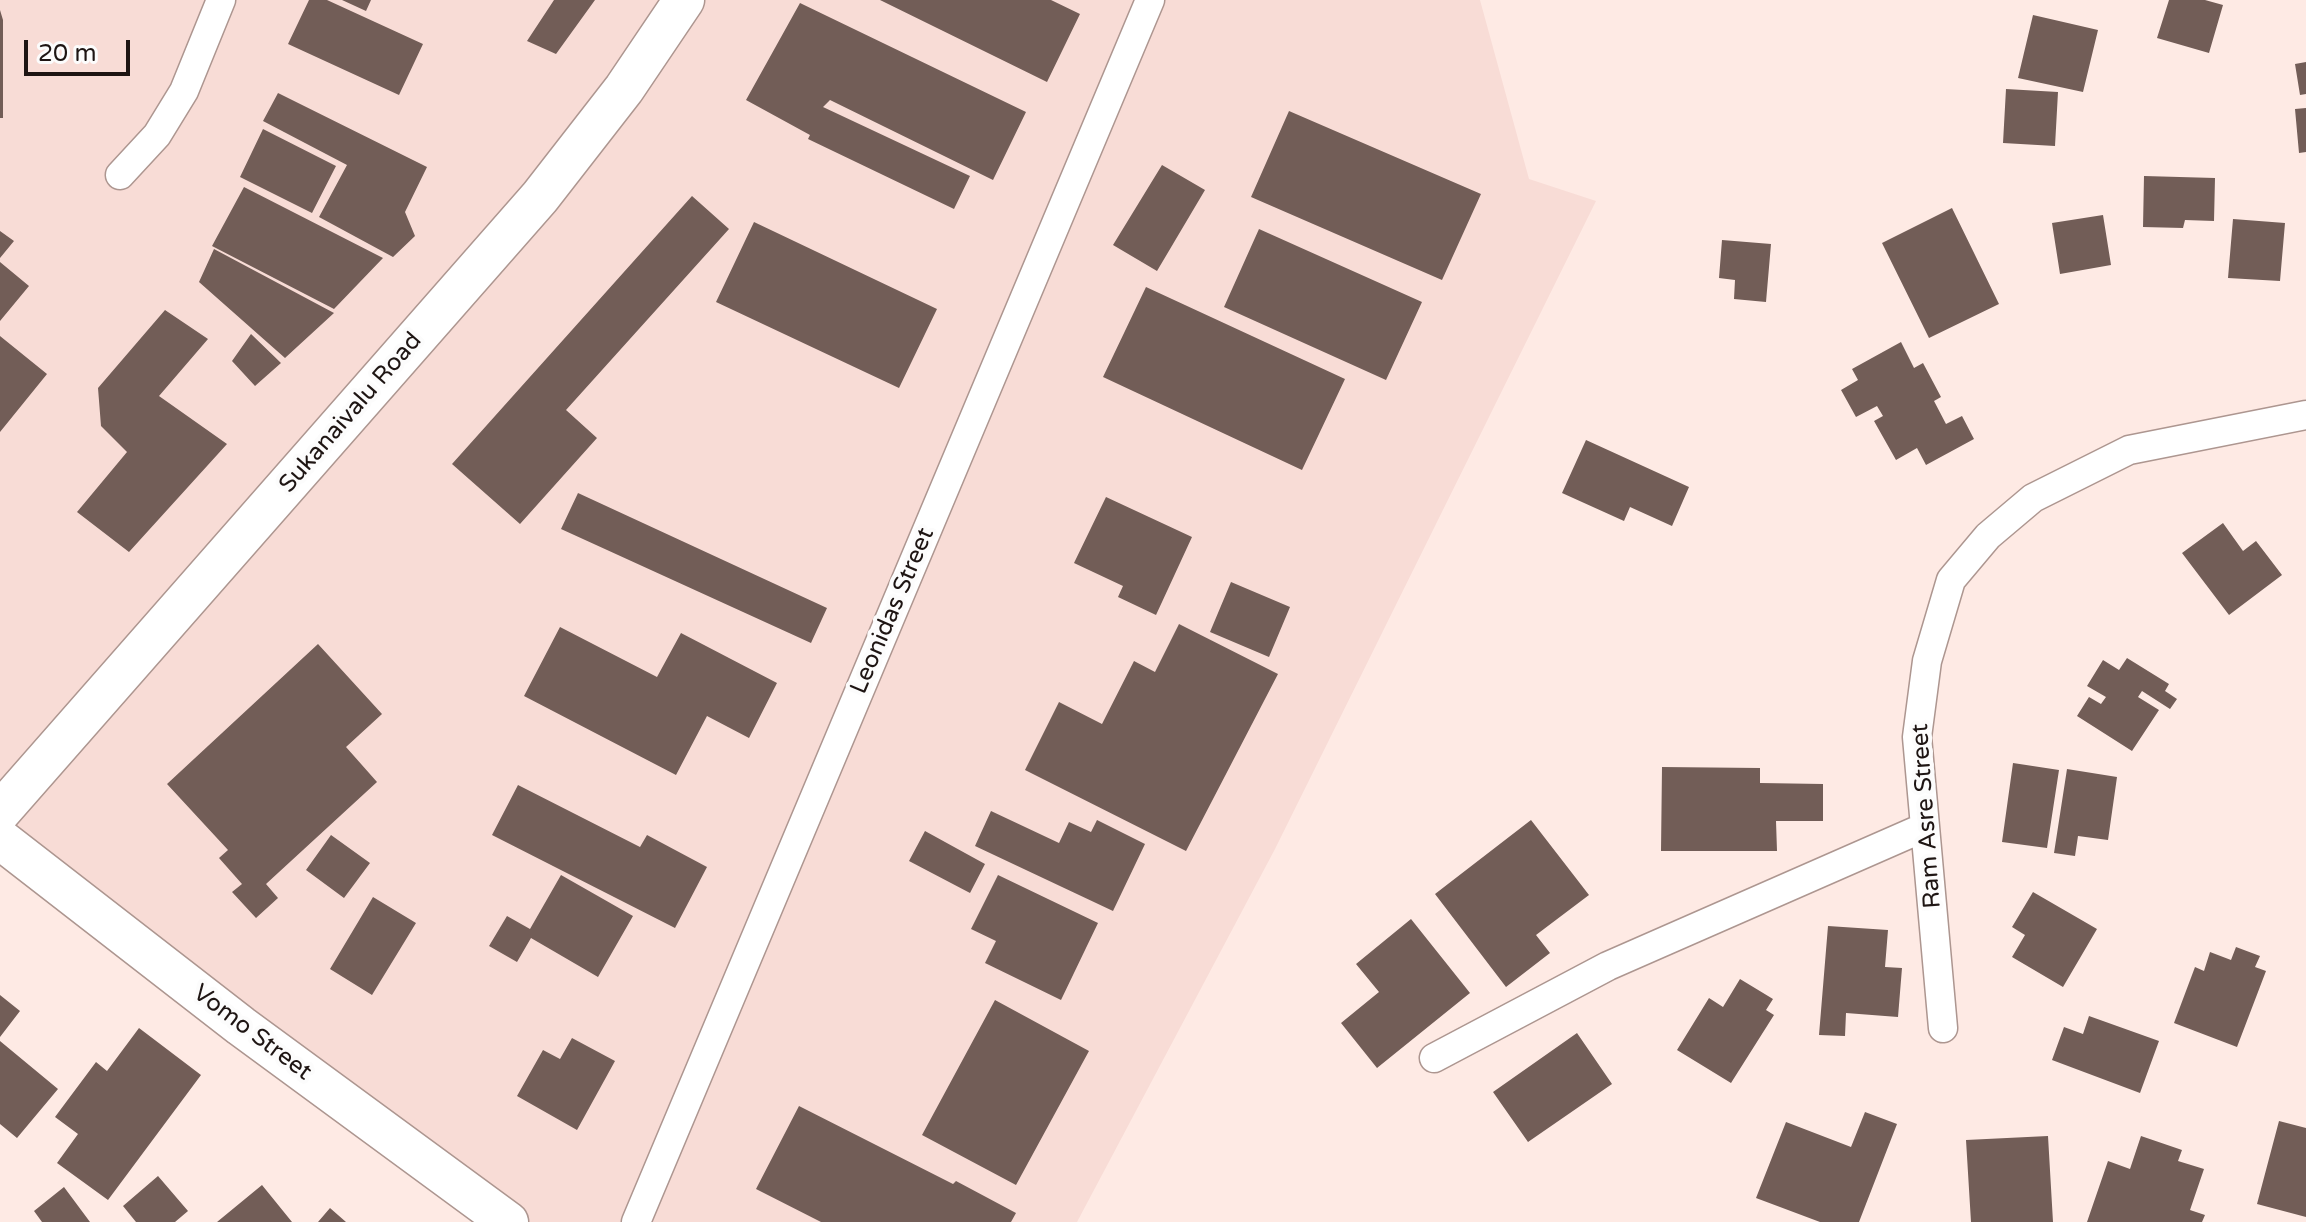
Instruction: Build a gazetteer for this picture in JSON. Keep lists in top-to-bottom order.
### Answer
{
  "streets": {
    "main road": ["Sukanaivalu Road", "Vomo Street"],
    "street": ["Leonidas Street", "Ram Asre Street"]
  },
  "scale_bar": "20 m"
}
